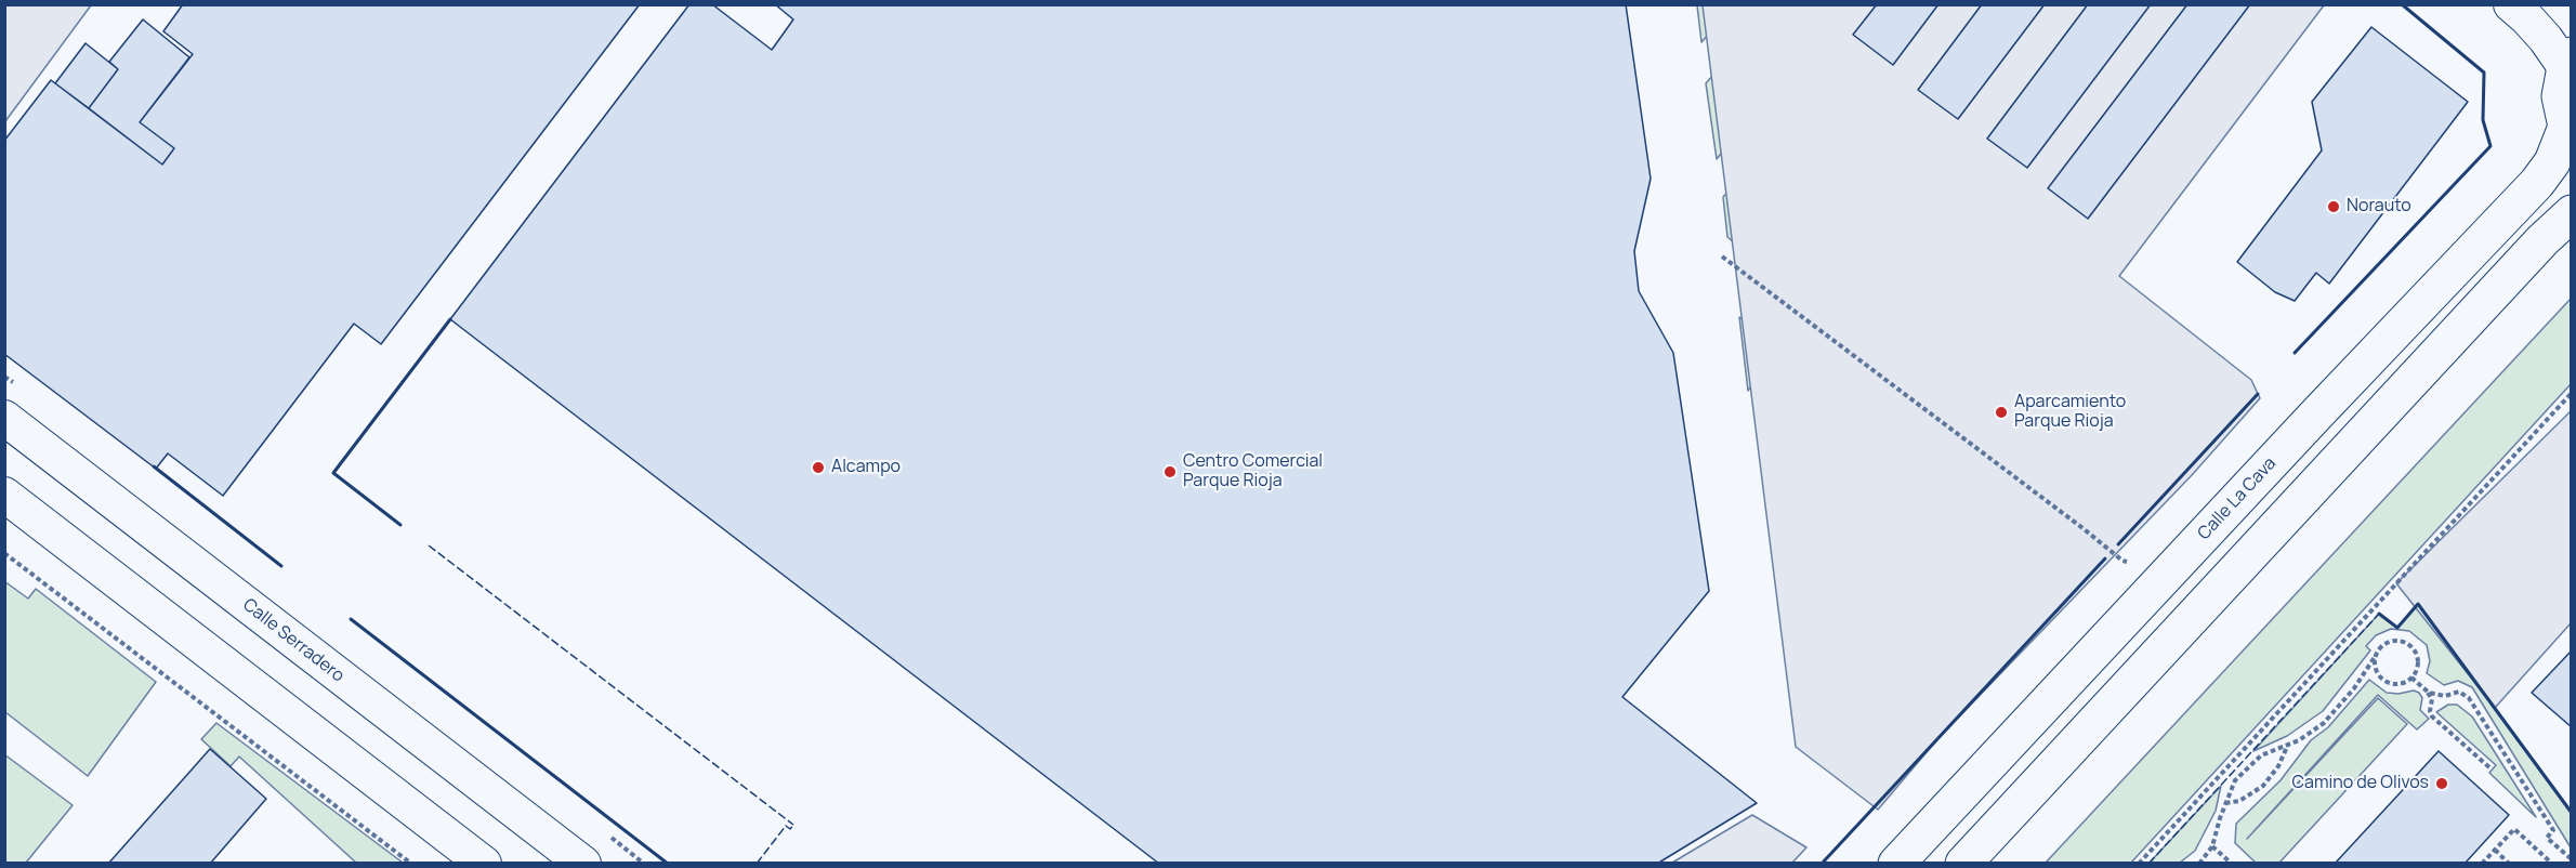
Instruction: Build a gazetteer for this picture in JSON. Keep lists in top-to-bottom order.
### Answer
{
  "streets": {
    "main road": ["Calle La Cava"],
    "street": ["Calle Serradero"]
  },
  "places": [
    "Norauto",
    "Aparcamiento Parque Rioja",
    "Alcampo",
    "Centro Comercial Parque Rioja",
    "Camino de Olivos"
  ]
}
